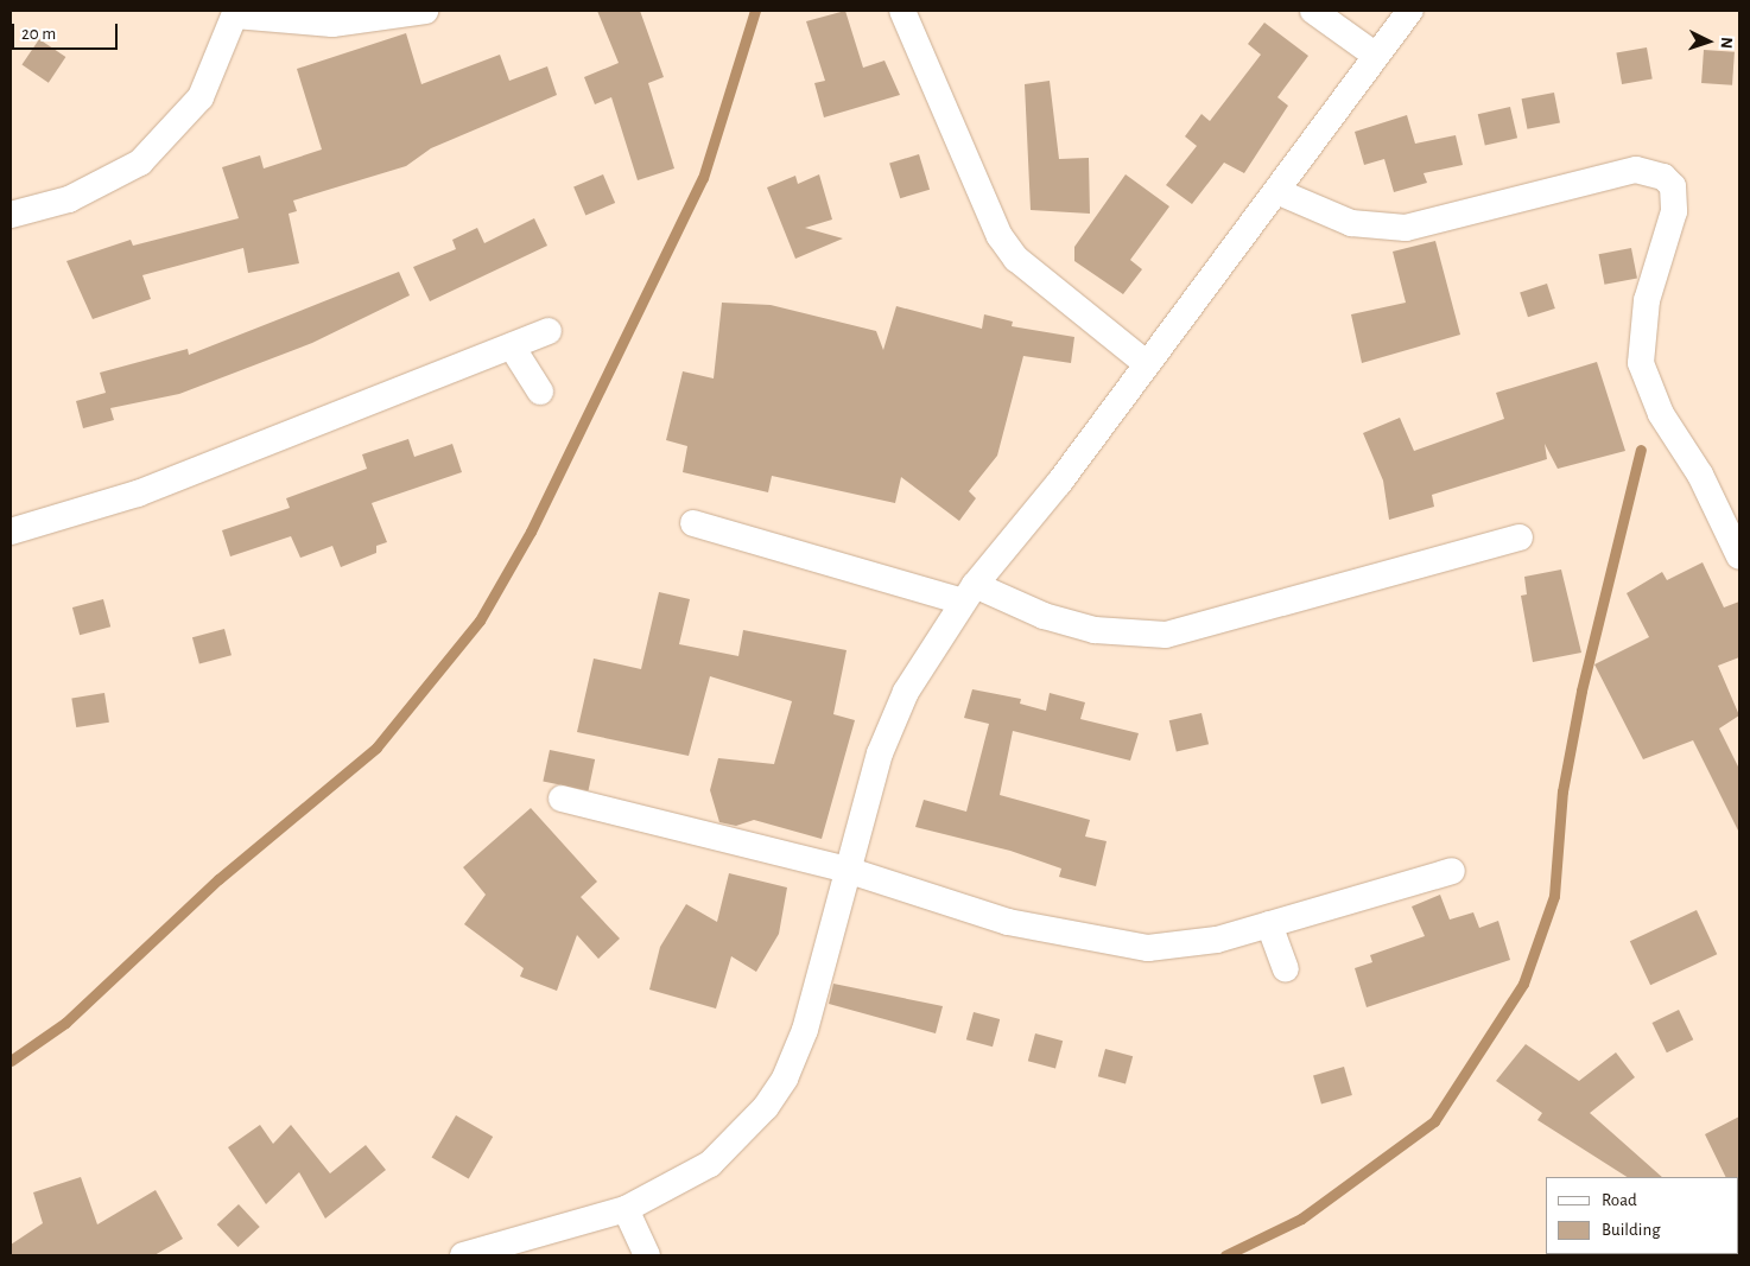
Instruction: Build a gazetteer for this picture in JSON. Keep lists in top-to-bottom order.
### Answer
{
  "legend": ["Road", "Building"],
  "scale_bar": "20 m",
  "north": "right"
}
